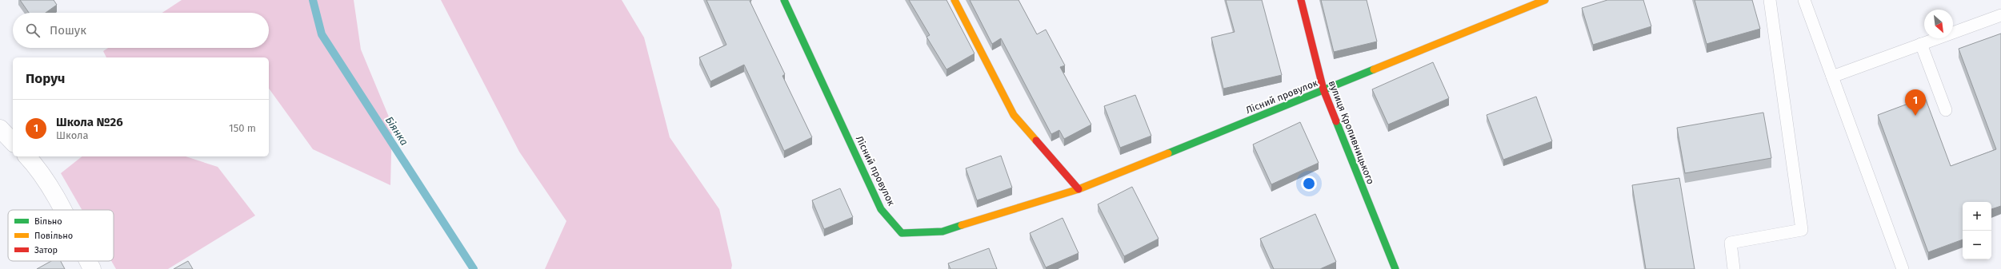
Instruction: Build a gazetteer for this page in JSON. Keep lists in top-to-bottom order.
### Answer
{
  "streets": {
    "street": ["Лісний провулок", "вулиця Кропивницького"]
  },
  "crossings": [
    ["Лісний провулок", "вулиця Кропивницького"]
  ],
  "water": ["Біянка"],
  "legend": ["Вільно", "Повільно", "Затор"],
  "north": "bottom right",
  "page": {
    "search": "Пошук",
    "heading": "Поруч",
    "pins": "1",
    "list": [
      {
        "mark": "1",
        "name": "Школа №26",
        "note": "Школа",
        "value": "150 m"
      }
    ],
    "map_buttons": ["+", "−"]
  }
}
